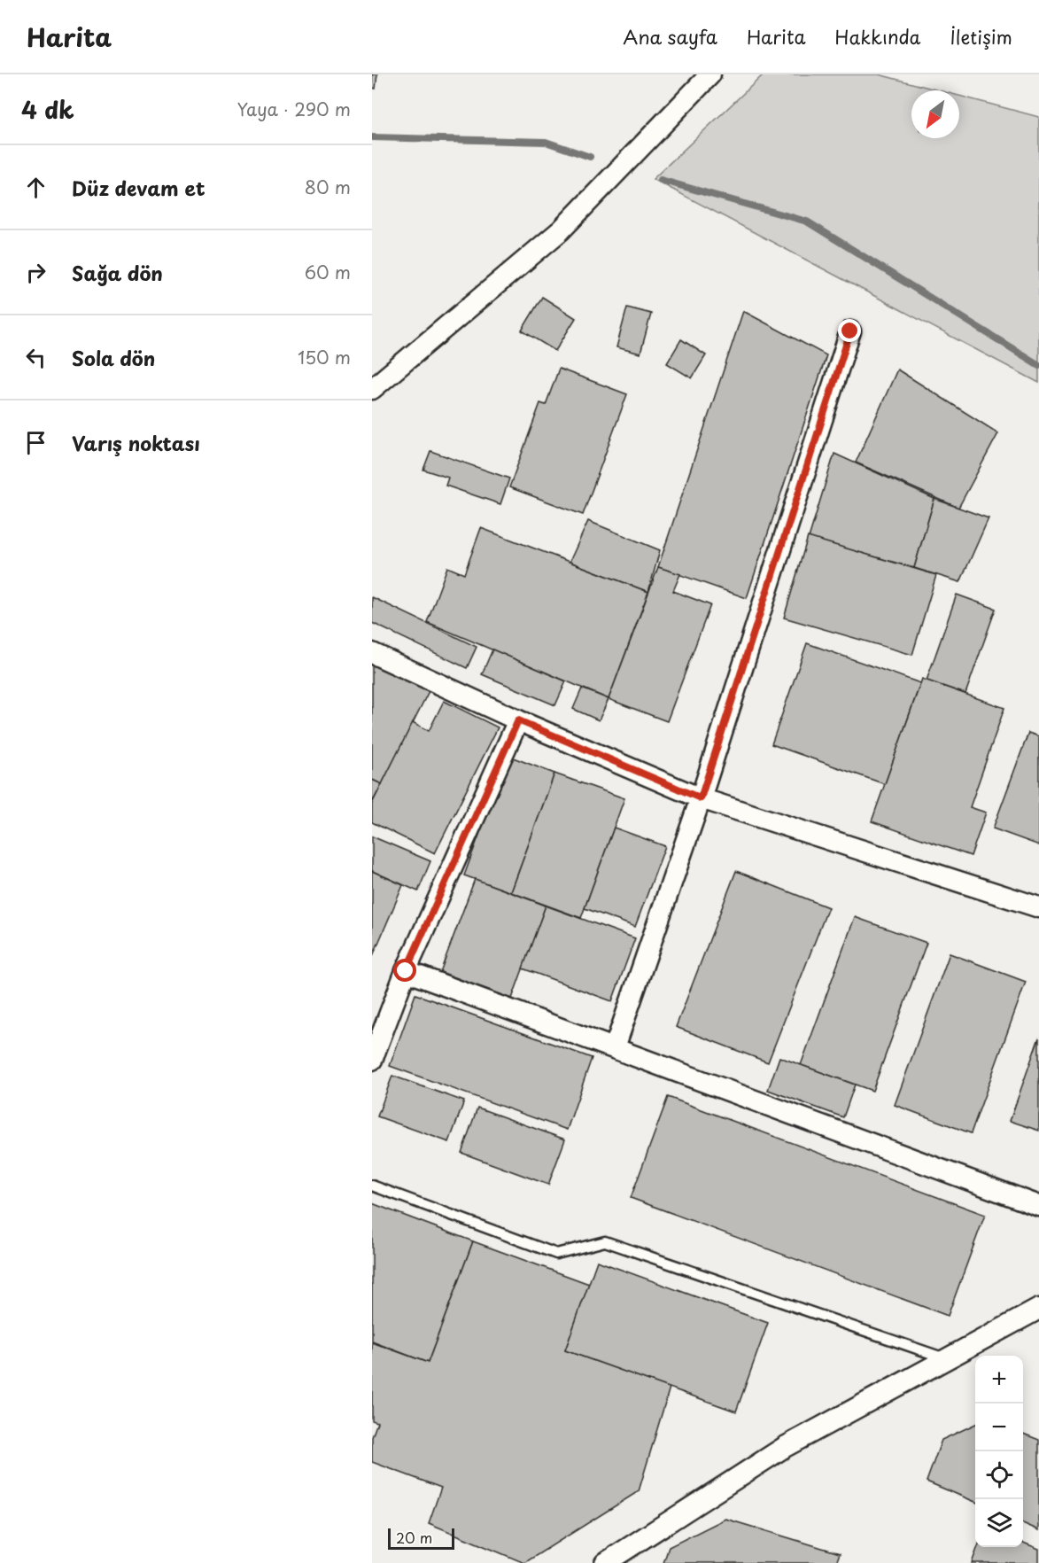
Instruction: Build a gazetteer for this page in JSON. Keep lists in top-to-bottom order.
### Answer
{
  "scale_bar": "20 m",
  "north": "bottom left",
  "page": {
    "header": "Harita",
    "nav": [
      "Ana sayfa",
      "Harita",
      "Hakkında",
      "İletişim"
    ],
    "heading": ["4 dk", "Yaya · 290 m"],
    "list": [
      ["Düz devam et", "80 m"],
      ["Sağa dön", "60 m"],
      ["Sola dön", "150 m"],
      "Varış noktası"
    ],
    "map_buttons": ["+", "−"],
    "scale": "20 m"
  }
}
